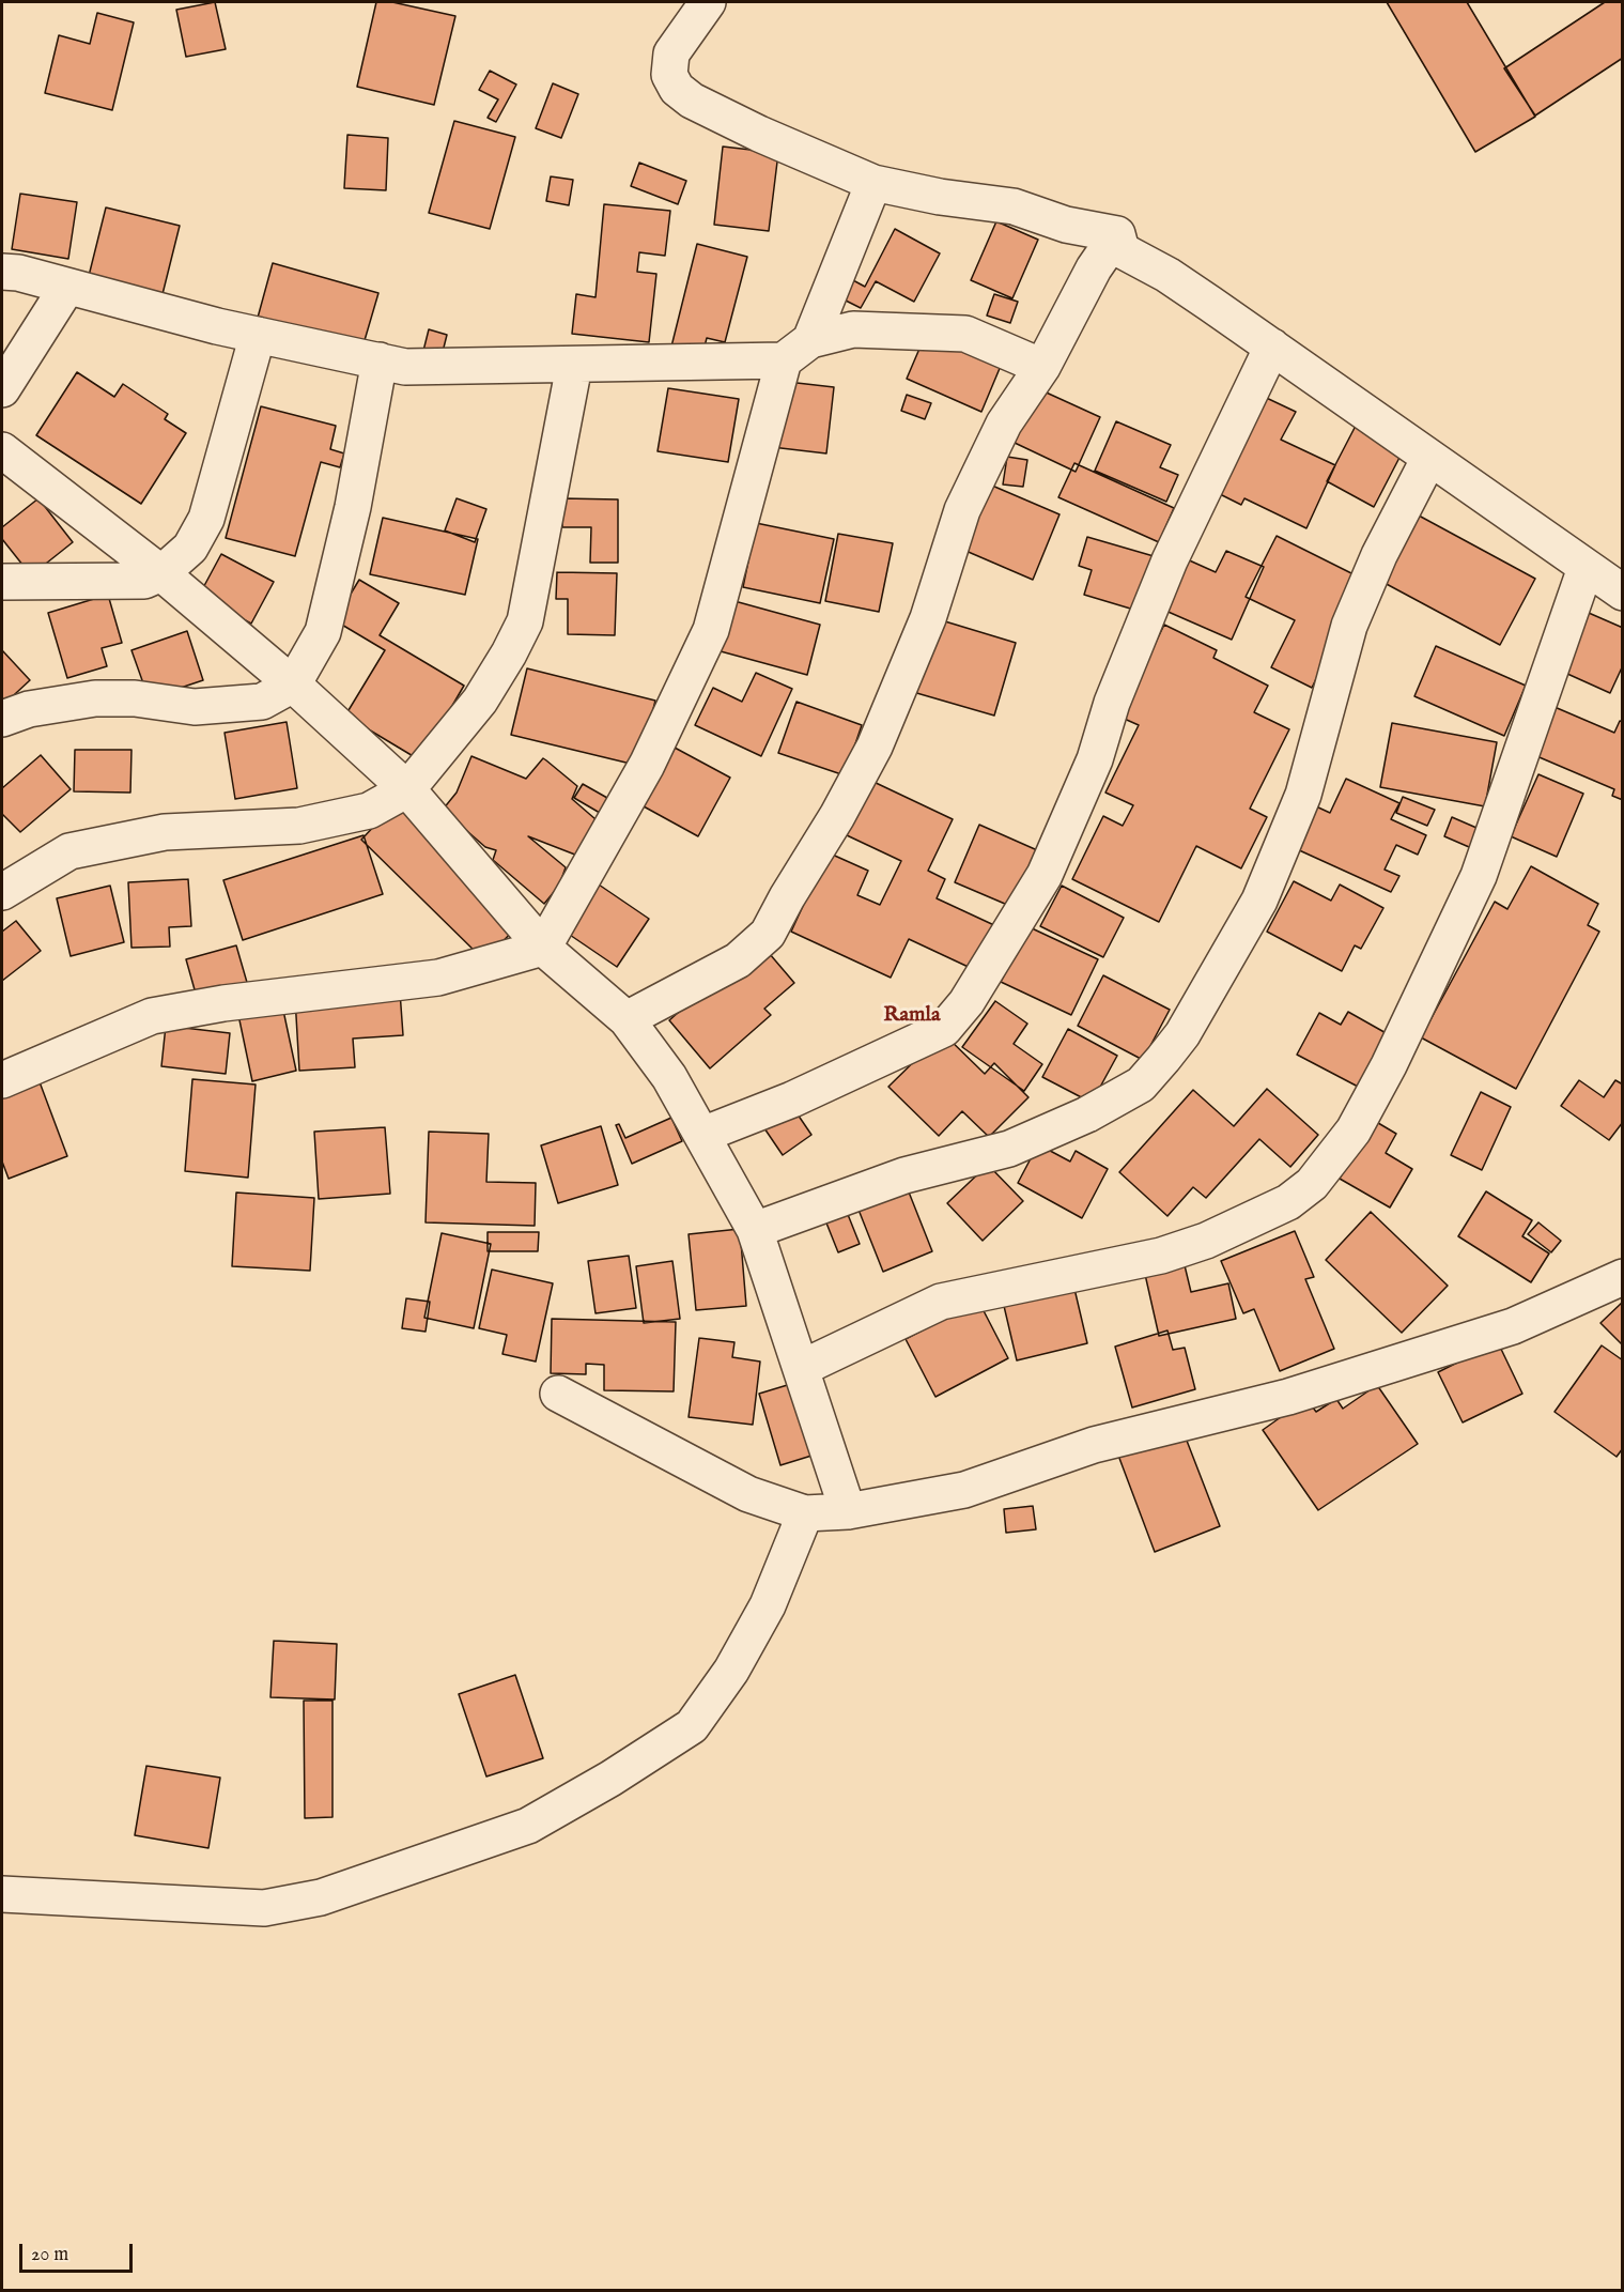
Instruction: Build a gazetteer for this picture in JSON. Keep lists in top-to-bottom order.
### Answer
{
  "districts": ["Ramla"],
  "scale_bar": "20 m"
}
